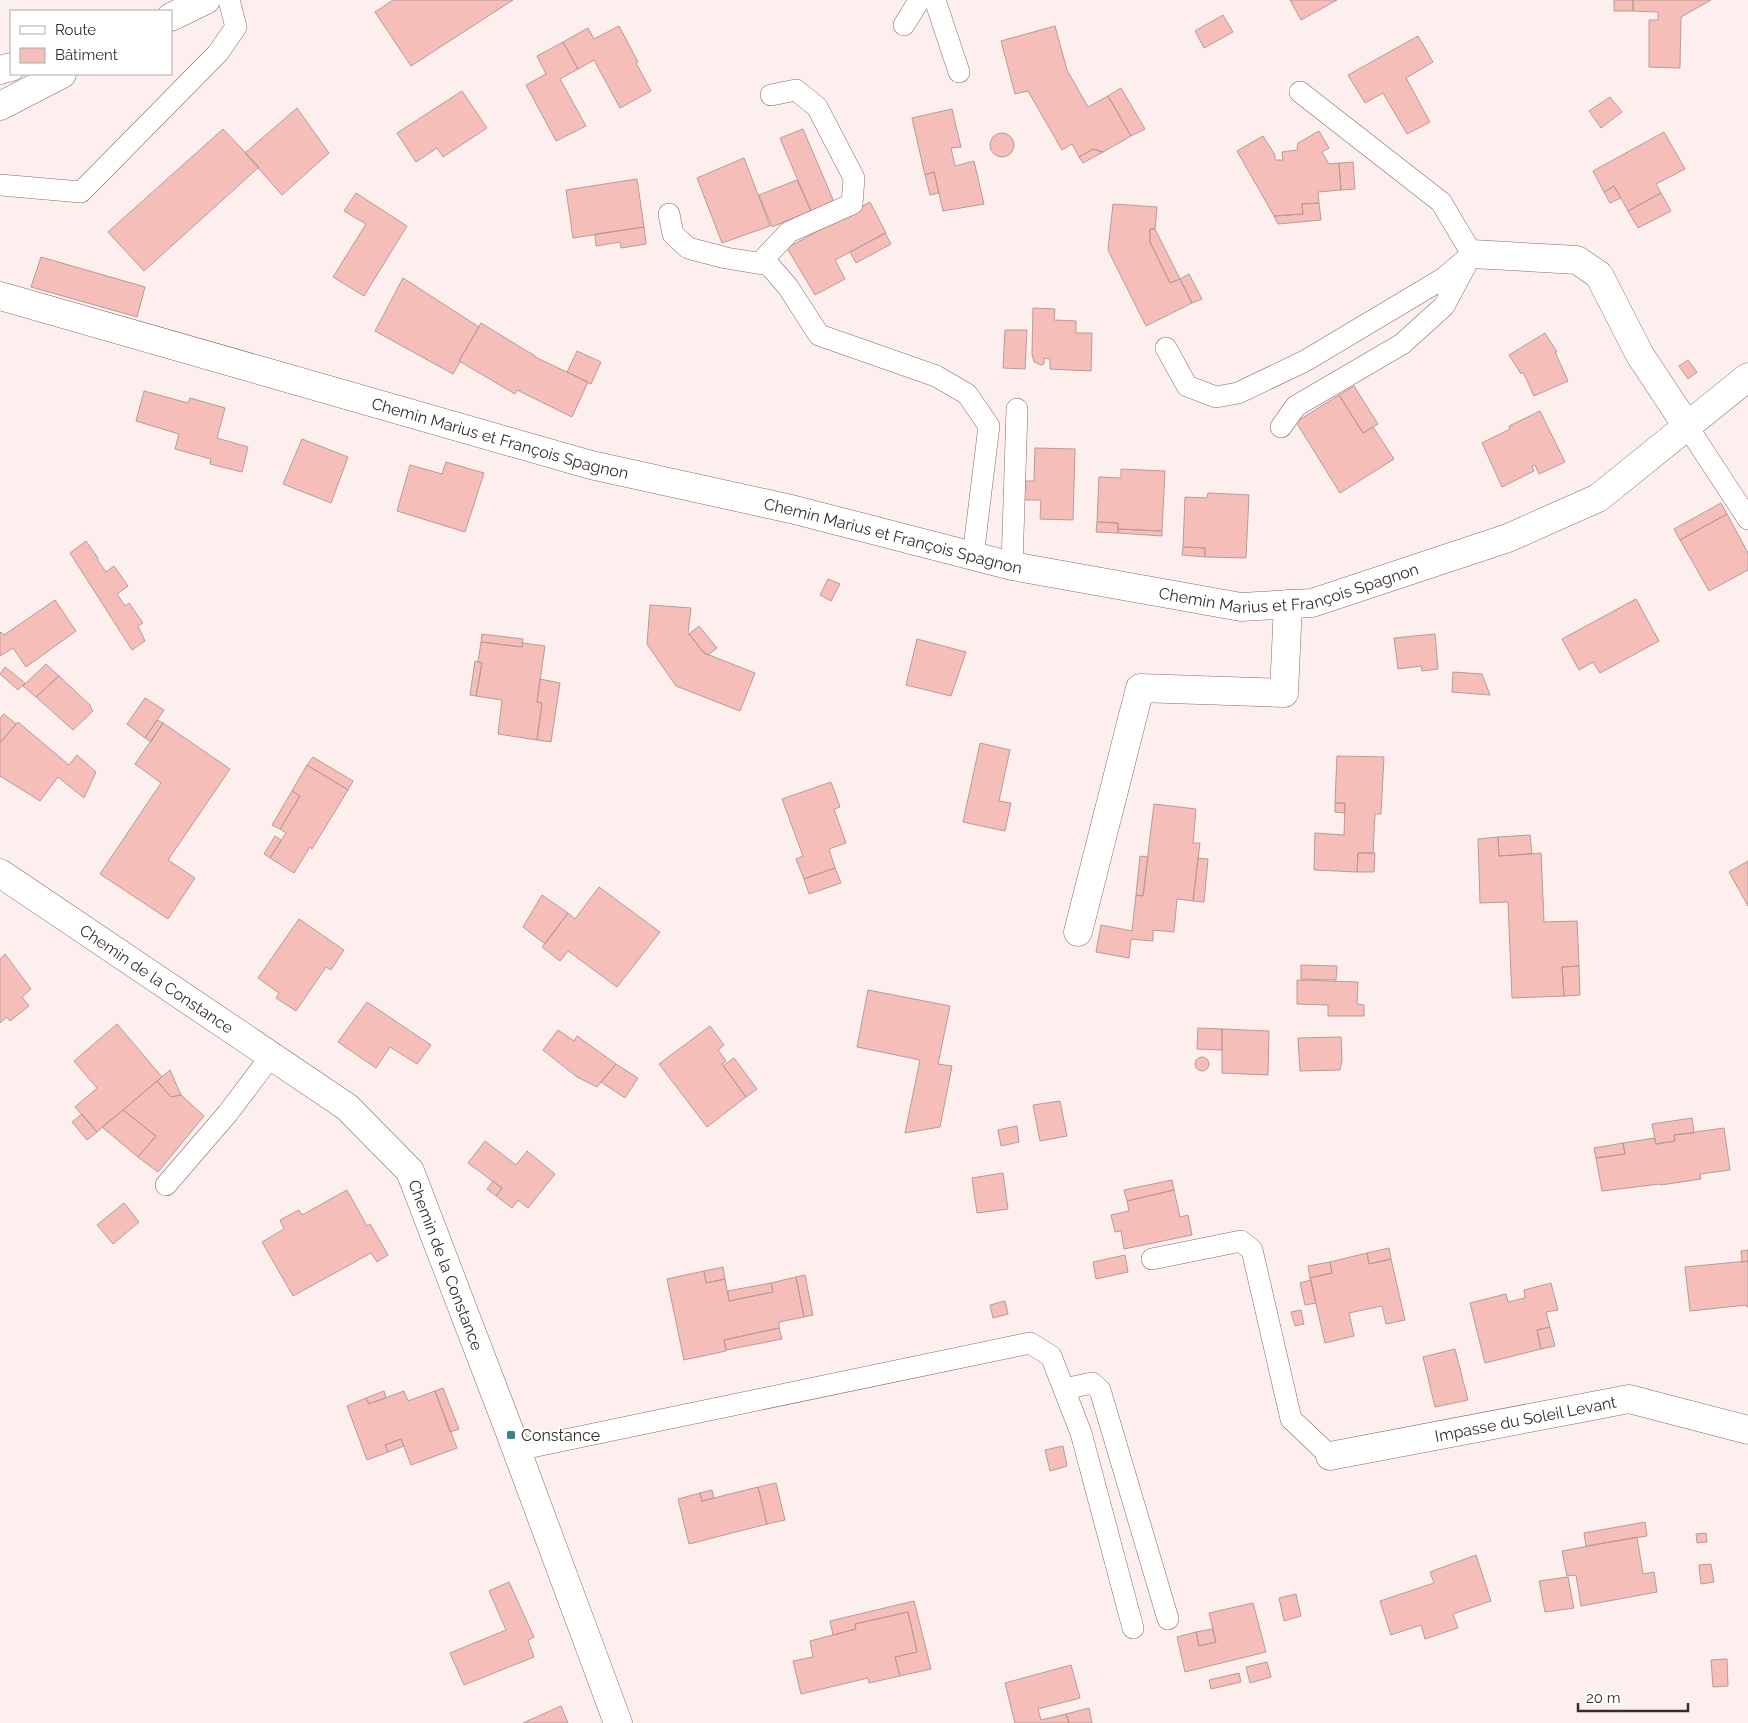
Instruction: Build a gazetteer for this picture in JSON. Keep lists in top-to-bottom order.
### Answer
{
  "streets": {
    "street": ["Chemin Marius et François Spagnon", "Chemin de la Constance", "Impasse du Soleil Levant"]
  },
  "places": {
    "transit": ["Constance"]
  },
  "legend": ["Route", "Bâtiment"],
  "scale_bar": "20 m"
}
